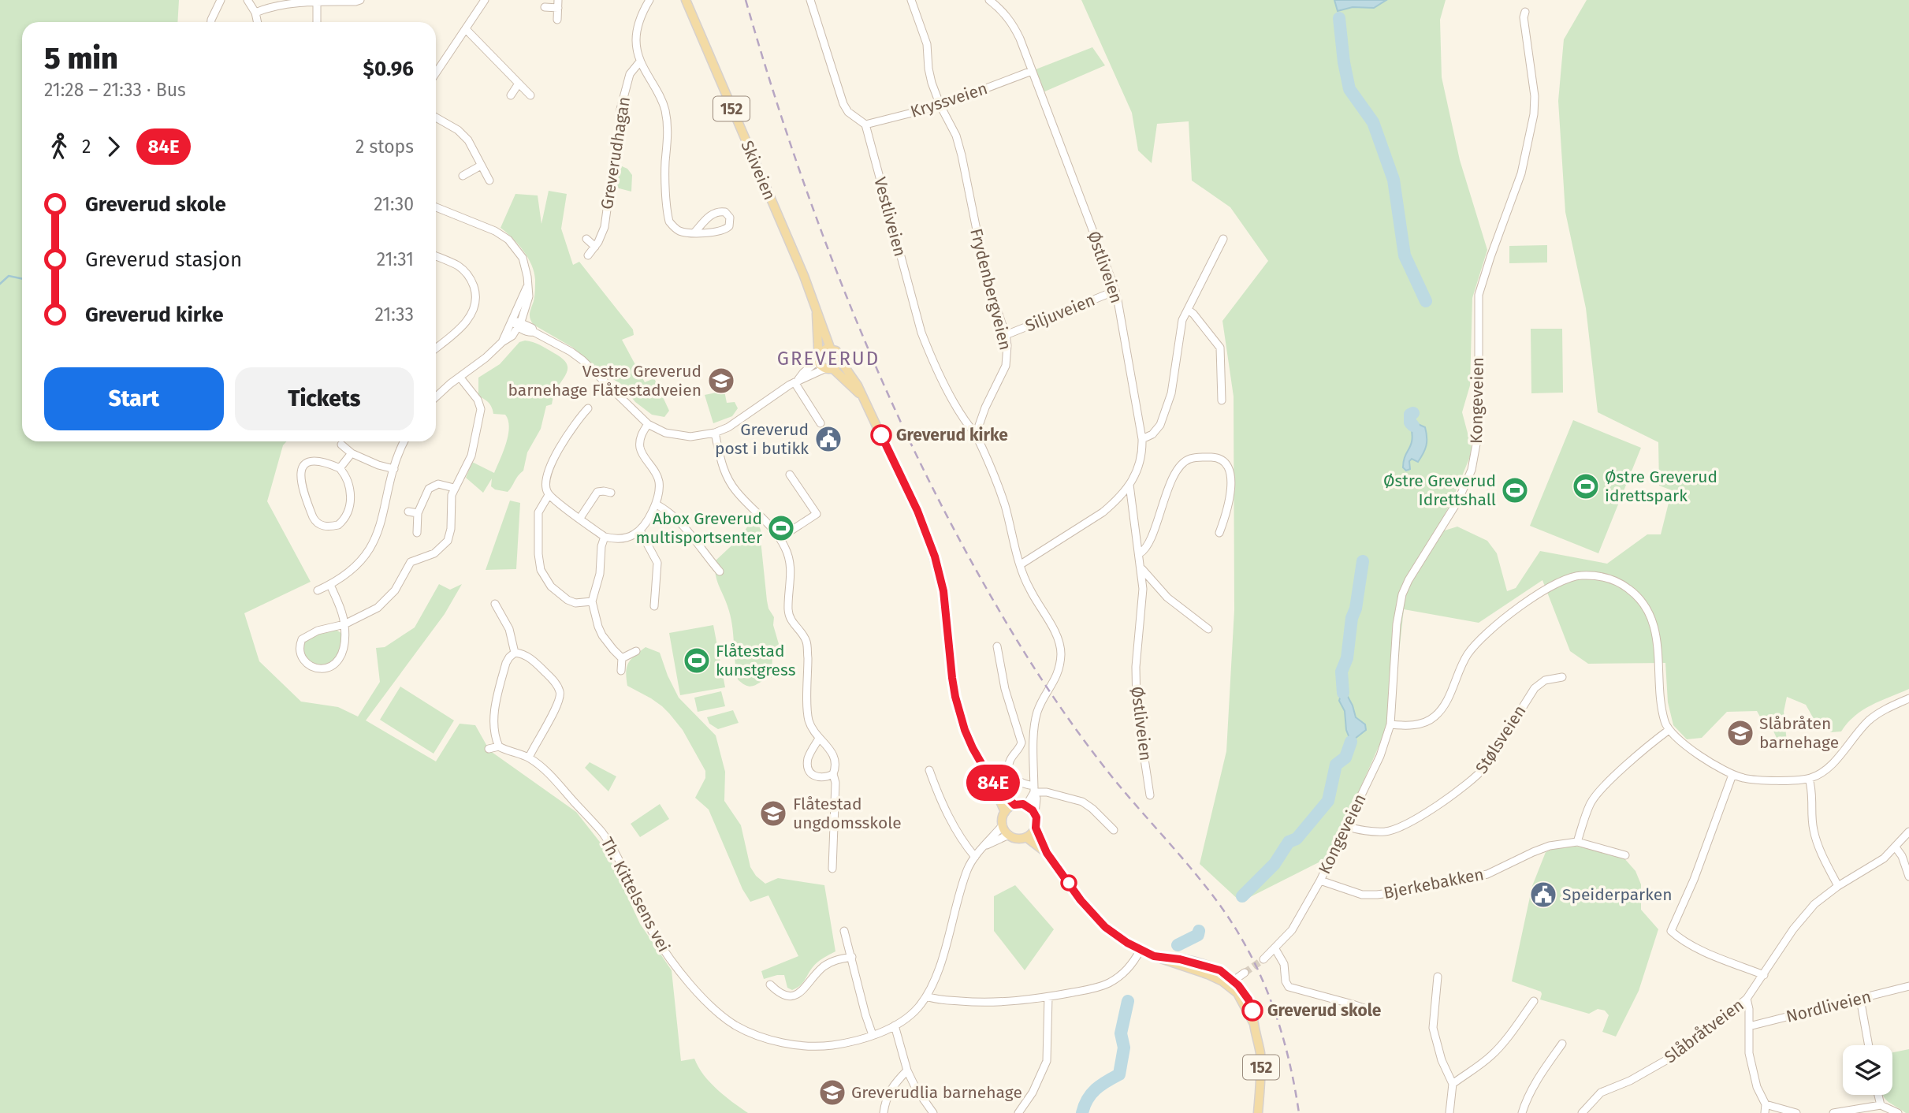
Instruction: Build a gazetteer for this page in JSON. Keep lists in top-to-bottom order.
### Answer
{
  "streets": {
    "main road": ["152", "Skiveien"],
    "street": [
      "Kryssveien",
      "Greverudhagan",
      "Vestliveien",
      "Østliveien",
      "Frydenbergveien",
      "Siljuveien",
      "Kongeveien",
      "Stølsveien",
      "Bjerkebakken",
      "Th. Kittelsens vei",
      "Nordliveien",
      "Slåbråtveien"
    ]
  },
  "crossings": [
    ["Kryssveien", "Vestliveien"],
    ["Kryssveien", "Østliveien"],
    ["Kryssveien", "Frydenbergveien"],
    ["152", "Skiveien"],
    ["152", "Th. Kittelsens vei"],
    ["Vestliveien", "Frydenbergveien"],
    ["Østliveien", "Siljuveien"],
    ["Frydenbergveien", "Siljuveien"],
    ["Kongeveien", "Stølsveien"],
    ["Kongeveien", "Bjerkebakken"]
  ],
  "districts": ["GREVERUD"],
  "places": {
    "school or university": [
      "Vestre Greverud barnehage Flåtestadveien",
      "Slåbråten barnehage",
      "Flåtestad ungdomsskole",
      "Greverudlia barnehage"
    ],
    "other": ["Greverud kirke", "Greverud skole"],
    "public building": ["Greverud post i butikk", "Speiderparken"],
    "sports": [
      "Østre Greverud idrettspark",
      "Østre Greverud Idrettshall",
      "Abox Greverud multisportsenter",
      "Flåtestad kunstgress"
    ]
  },
  "lines": ["bus line 84E"],
  "page": {
    "on_map": "84E",
    "heading": ["5 min", "21:28 – 21:33 · Bus", "$0.96"],
    "legs": ["2", "84E", "2 stops"],
    "list": [
      {
        "name": "Greverud skole",
        "value": "21:30"
      },
      {
        "name": "Greverud stasjon",
        "value": "21:31"
      },
      {
        "name": "Greverud kirke",
        "value": "21:33"
      }
    ],
    "buttons": ["Start", "Tickets"]
  }
}
